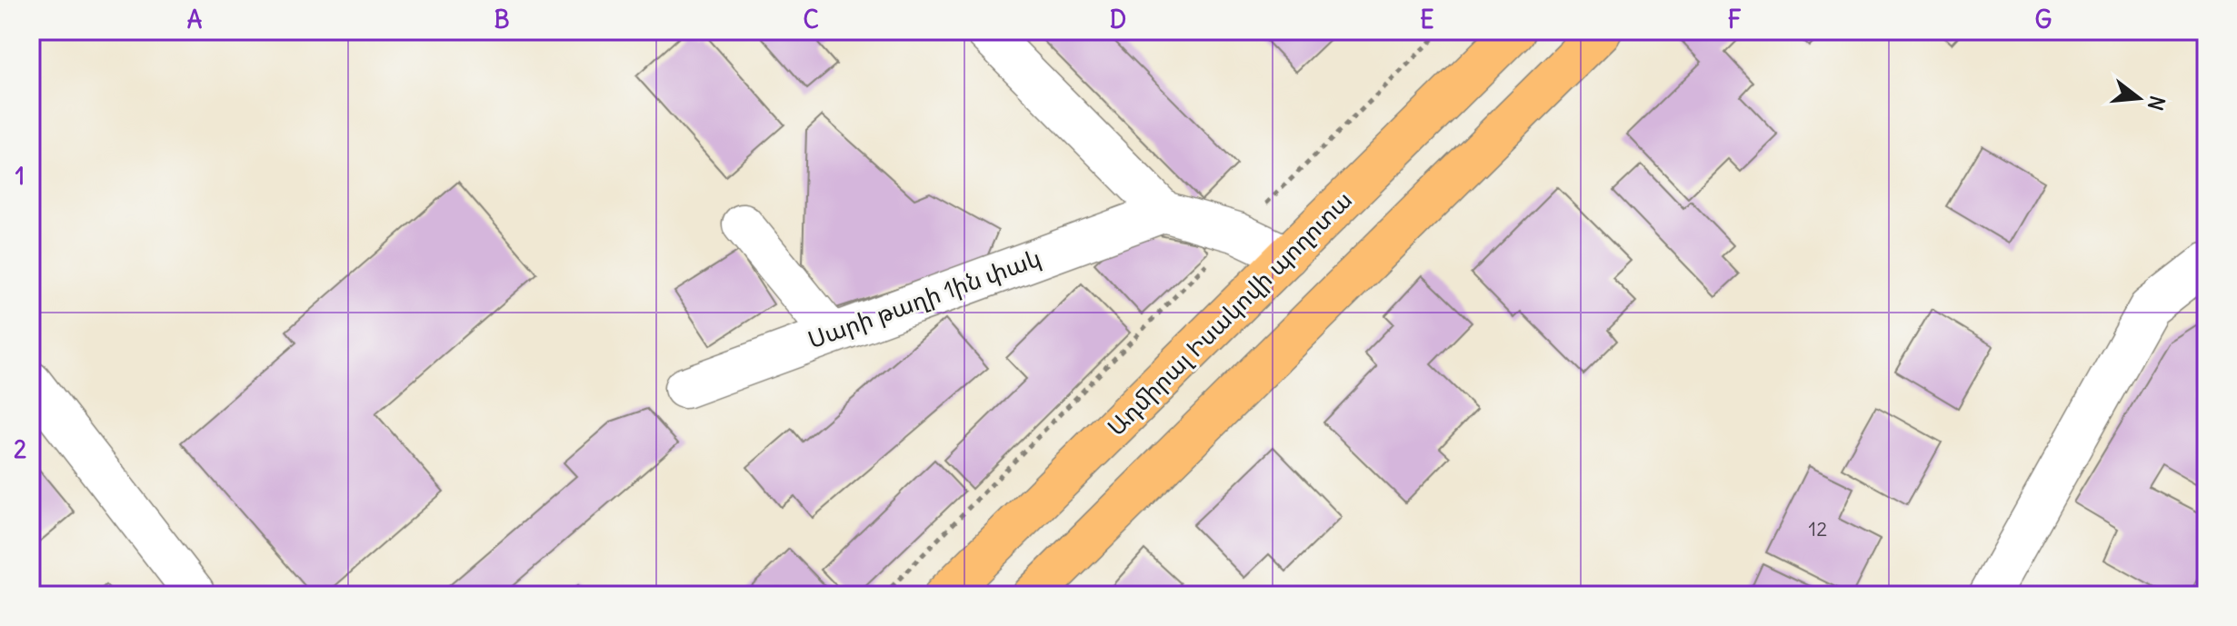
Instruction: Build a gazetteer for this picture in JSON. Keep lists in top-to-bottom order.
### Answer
{
  "streets": {
    "highway": ["Ադմիրալ Իսակովի պողոտա"],
    "street": ["Սարի թաղի 1ին փակ"]
  },
  "house_numbers": ["12"],
  "north": "right",
  "grid": {
    "columns": [
      "A",
      "B",
      "C",
      "D",
      "E",
      "F",
      "G"
    ],
    "rows": ["1", "2"]
  }
}
